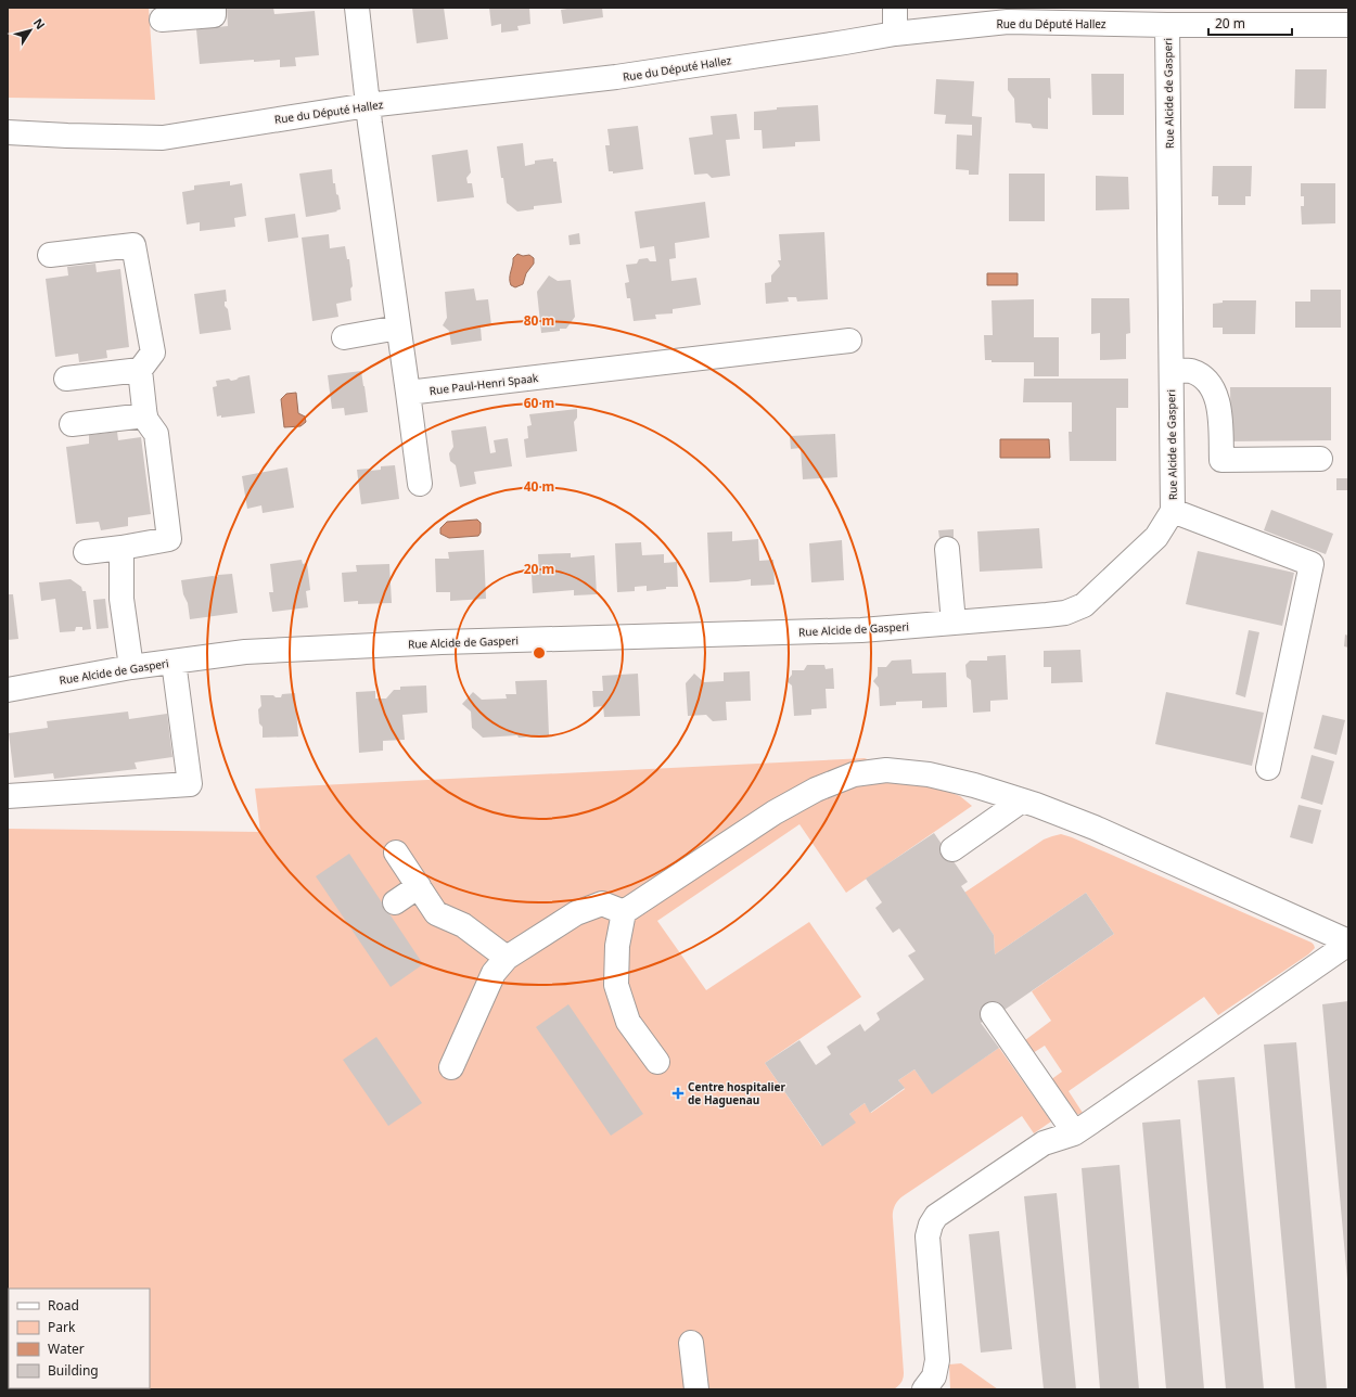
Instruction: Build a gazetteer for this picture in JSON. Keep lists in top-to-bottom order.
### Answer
{
  "streets": {
    "street": ["Rue du Député Hallez", "Rue Alcide de Gasperi", "Rue Paul-Henri Spaak"]
  },
  "crossings": [
    ["Rue du Député Hallez", "Rue Alcide de Gasperi"]
  ],
  "places": {
    "health": ["Centre hospitalier de Haguenau"]
  },
  "legend": [
    "Road",
    "Park",
    "Water",
    "Building"
  ],
  "scale_bar": "20 m",
  "north": "top right",
  "rings": [
    "80 m",
    "60 m",
    "40 m",
    "20 m"
  ]
}
